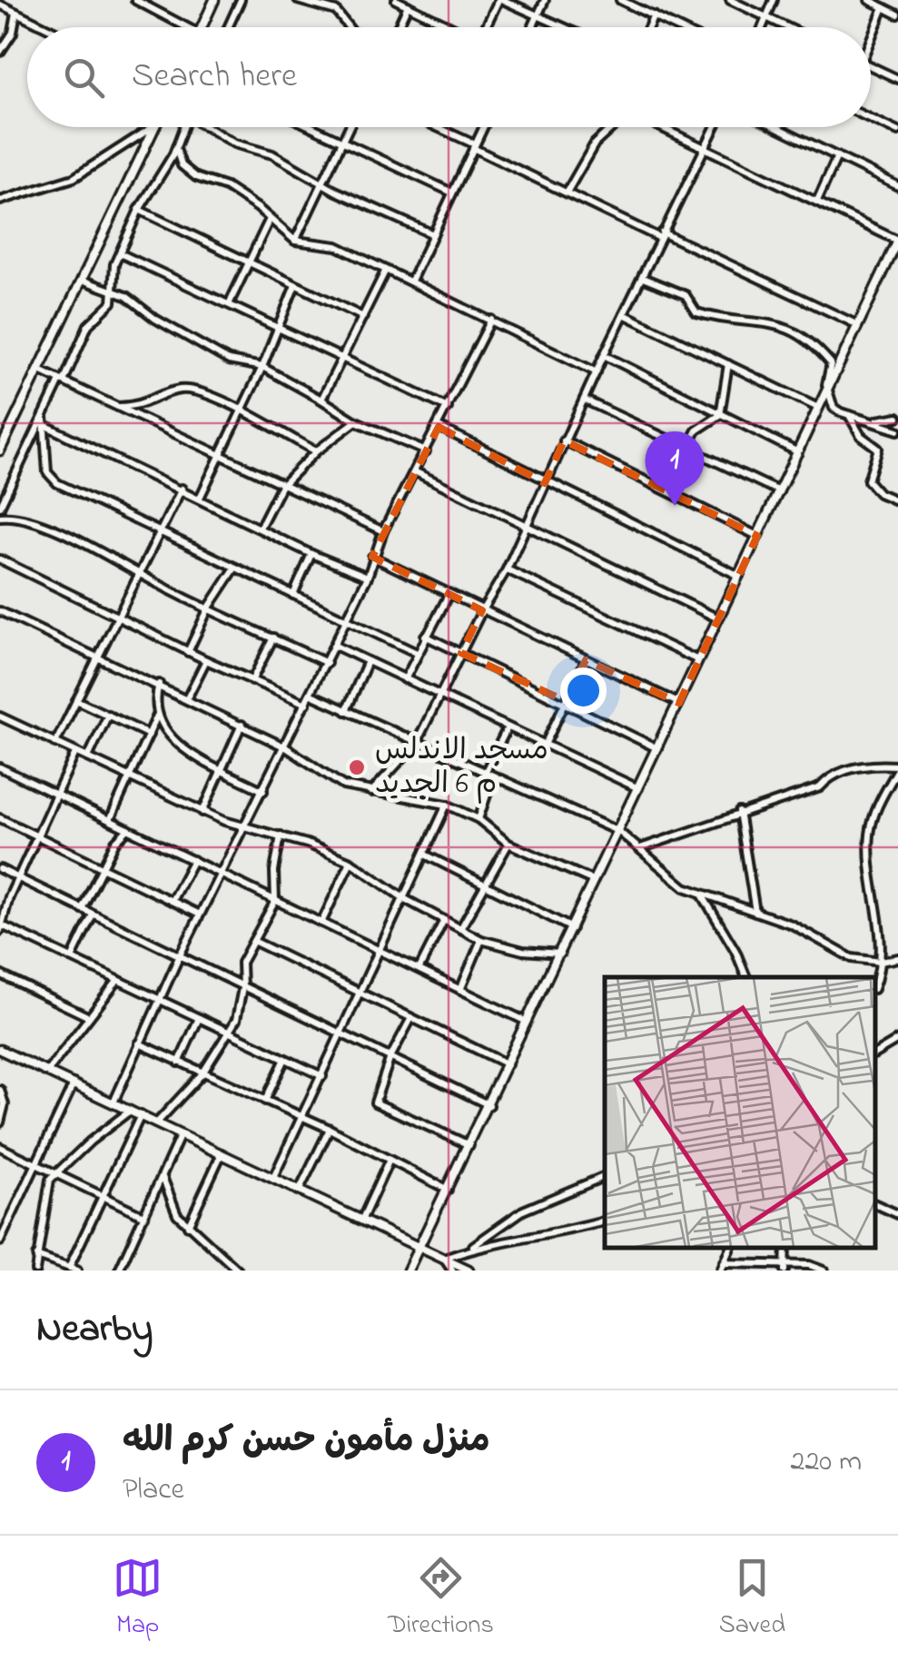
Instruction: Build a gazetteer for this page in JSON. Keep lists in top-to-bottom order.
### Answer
{
  "places": ["مسجد الاندلس م 6 الجديد"],
  "page": {
    "search": "Search here",
    "pins": "1",
    "heading": "Nearby",
    "list": [
      {
        "mark": "1",
        "name": "منزل مأمون حسن كرم الله",
        "note": "Place",
        "value": "220 m"
      }
    ],
    "nav": ["Map", "Directions", "Saved"]
  }
}
